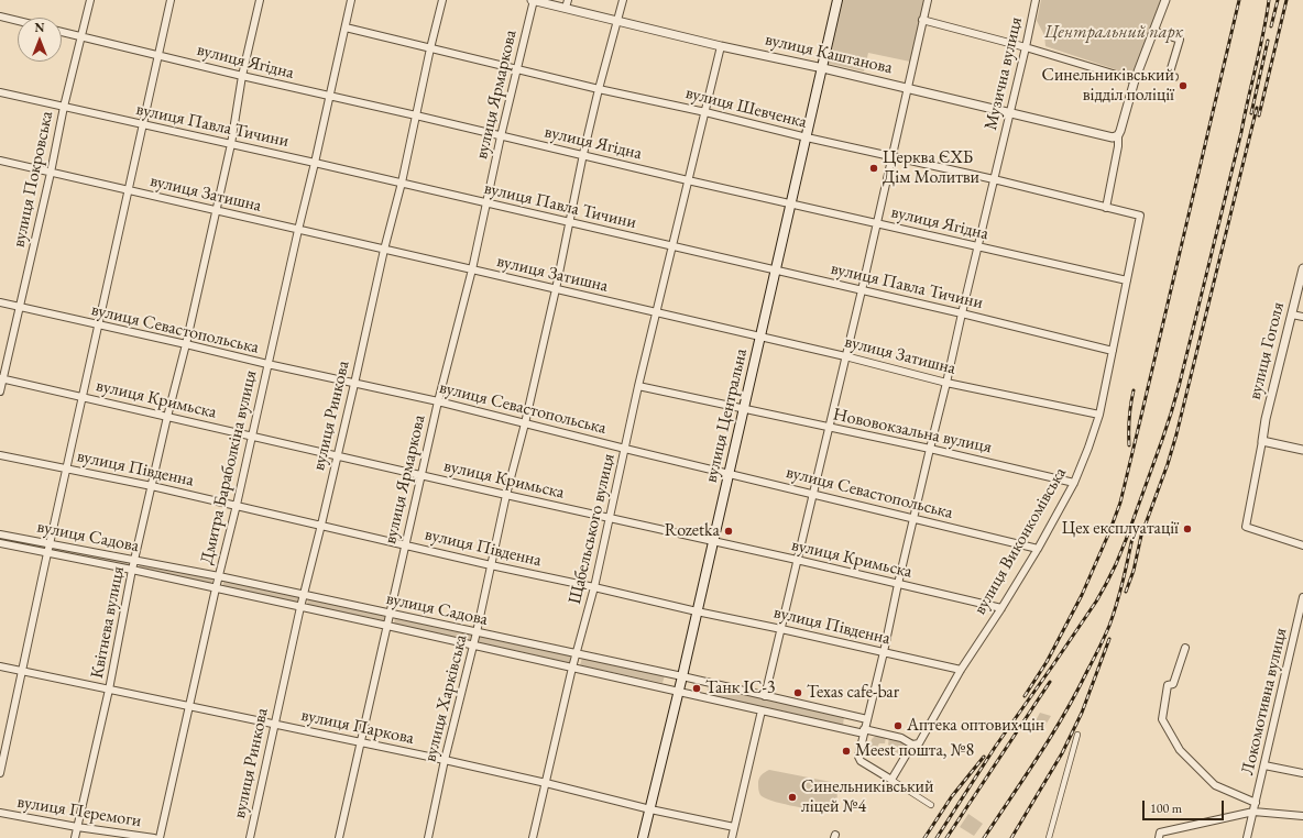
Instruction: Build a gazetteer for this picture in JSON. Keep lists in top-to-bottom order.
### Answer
{
  "streets": {
    "main road": ["вулиця Центральна"],
    "street": [
      "вулиця Каштанова",
      "вулиця Ягідна",
      "Музична вулиця",
      "вулиця Ярмаркова",
      "вулиця Шевченка",
      "вулиця Павла Тичини",
      "вулиця Покровська",
      "вулиця Затишна",
      "вулиця Севастопольська",
      "вулиця Гоголя",
      "вулиця Кримьска",
      "вулиця Ринкова",
      "Нововокзальна вулиця",
      "Дмитра Бараболкіна вулиця",
      "вулиця Південна",
      "Щабельського вулиця",
      "вулиця Садова",
      "вулиця Виконкомівська",
      "Квітнева вулиця",
      "вулиця Харківська",
      "Локомотивна вулиця",
      "вулиця Паркова",
      "вулиця Перемоги"
    ]
  },
  "crossings": [
    ["вулиця Каштанова", "Музична вулиця"],
    ["вулиця Каштанова", "вулиця Ярмаркова"],
    ["вулиця Каштанова", "вулиця Центральна"],
    ["вулиця Каштанова", "Щабельського вулиця"],
    ["вулиця Каштанова", "вулиця Харківська"],
    ["вулиця Ягідна", "Музична вулиця"],
    ["вулиця Ягідна", "вулиця Ярмаркова"],
    ["вулиця Ягідна", "вулиця Покровська"],
    ["вулиця Ягідна", "вулиця Ринкова"],
    ["вулиця Ягідна", "вулиця Центральна"],
    ["вулиця Ягідна", "Дмитра Бараболкіна вулиця"],
    ["вулиця Ягідна", "Щабельського вулиця"],
    ["вулиця Ягідна", "вулиця Виконкомівська"],
    ["вулиця Ягідна", "Квітнева вулиця"],
    ["вулиця Ягідна", "вулиця Харківська"],
    ["Музична вулиця", "вулиця Шевченка"],
    ["Музична вулиця", "вулиця Павла Тичини"],
    ["Музична вулиця", "вулиця Затишна"],
    ["Музична вулиця", "вулиця Севастопольська"],
    ["Музична вулиця", "вулиця Кримьска"],
    ["Музична вулиця", "Нововокзальна вулиця"],
    ["Музична вулиця", "вулиця Південна"],
    ["Музична вулиця", "вулиця Садова"],
    ["Музична вулиця", "вулиця Виконкомівська"],
    ["вулиця Ярмаркова", "вулиця Шевченка"],
    ["вулиця Ярмаркова", "вулиця Павла Тичини"],
    ["вулиця Ярмаркова", "вулиця Затишна"],
    ["вулиця Ярмаркова", "вулиця Севастопольська"],
    ["вулиця Ярмаркова", "вулиця Кримьска"],
    ["вулиця Ярмаркова", "вулиця Південна"],
    ["вулиця Ярмаркова", "вулиця Садова"],
    ["вулиця Ярмаркова", "вулиця Паркова"],
    ["вулиця Шевченка", "вулиця Ринкова"],
    ["вулиця Шевченка", "вулиця Центральна"],
    ["вулиця Шевченка", "Дмитра Бараболкіна вулиця"],
    ["вулиця Шевченка", "Щабельського вулиця"],
    ["вулиця Шевченка", "вулиця Виконкомівська"],
    ["вулиця Шевченка", "вулиця Харківська"],
    ["вулиця Павла Тичини", "вулиця Покровська"],
    ["вулиця Павла Тичини", "вулиця Ринкова"],
    ["вулиця Павла Тичини", "вулиця Центральна"],
    ["вулиця Павла Тичини", "Дмитра Бараболкіна вулиця"],
    ["вулиця Павла Тичини", "Щабельського вулиця"],
    ["вулиця Павла Тичини", "вулиця Виконкомівська"],
    ["вулиця Павла Тичини", "Квітнева вулиця"],
    ["вулиця Павла Тичини", "вулиця Харківська"],
    ["вулиця Покровська", "вулиця Затишна"],
    ["вулиця Покровська", "вулиця Севастопольська"],
    ["вулиця Покровська", "вулиця Кримьска"],
    ["вулиця Затишна", "вулиця Ринкова"],
    ["вулиця Затишна", "вулиця Центральна"],
    ["вулиця Затишна", "Дмитра Бараболкіна вулиця"],
    ["вулиця Затишна", "Щабельського вулиця"],
    ["вулиця Затишна", "вулиця Виконкомівська"],
    ["вулиця Затишна", "Квітнева вулиця"],
    ["вулиця Затишна", "вулиця Харківська"],
    ["вулиця Севастопольська", "вулиця Ринкова"],
    ["вулиця Севастопольська", "вулиця Центральна"],
    ["вулиця Севастопольська", "Дмитра Бараболкіна вулиця"],
    ["вулиця Севастопольська", "Щабельського вулиця"],
    ["вулиця Севастопольська", "вулиця Виконкомівська"],
    ["вулиця Севастопольська", "Квітнева вулиця"],
    ["вулиця Севастопольська", "вулиця Харківська"],
    ["вулиця Кримьска", "вулиця Ринкова"],
    ["вулиця Кримьска", "вулиця Центральна"],
    ["вулиця Кримьска", "Дмитра Бараболкіна вулиця"],
    ["вулиця Кримьска", "Щабельського вулиця"],
    ["вулиця Кримьска", "вулиця Виконкомівська"],
    ["вулиця Кримьска", "Квітнева вулиця"],
    ["вулиця Кримьска", "вулиця Харківська"],
    ["вулиця Ринкова", "вулиця Південна"],
    ["вулиця Ринкова", "вулиця Садова"],
    ["вулиця Ринкова", "вулиця Паркова"],
    ["вулиця Центральна", "Нововокзальна вулиця"],
    ["вулиця Центральна", "вулиця Південна"],
    ["вулиця Центральна", "вулиця Садова"],
    ["вулиця Центральна", "вулиця Паркова"],
    ["Нововокзальна вулиця", "Щабельського вулиця"],
    ["Нововокзальна вулиця", "вулиця Виконкомівська"],
    ["Дмитра Бараболкіна вулиця", "вулиця Південна"],
    ["Дмитра Бараболкіна вулиця", "вулиця Садова"],
    ["Дмитра Бараболкіна вулиця", "вулиця Паркова"],
    ["вулиця Південна", "Щабельського вулиця"],
    ["вулиця Південна", "вулиця Виконкомівська"],
    ["вулиця Південна", "Квітнева вулиця"],
    ["вулиця Південна", "вулиця Харківська"],
    ["Щабельського вулиця", "вулиця Садова"],
    ["Щабельського вулиця", "вулиця Паркова"],
    ["вулиця Садова", "вулиця Виконкомівська"],
    ["вулиця Садова", "Квітнева вулиця"],
    ["вулиця Садова", "вулиця Харківська"],
    ["Квітнева вулиця", "вулиця Паркова"],
    ["Квітнева вулиця", "вулиця Перемоги"],
    ["вулиця Харківська", "вулиця Паркова"]
  ],
  "parks": ["Центральний парк"],
  "places": [
    "Синельниківський відділ поліції",
    "Церква ЄХБ Дім Молитви",
    "Цех експлуатації",
    "Rozetka",
    "Танк ІС-3",
    "Texas cafe-bar",
    "Аптека оптових цін",
    "Meest пошта, №8",
    "Синельниківський ліцей №4"
  ],
  "scale_bar": "100 m",
  "north": "top"
}
